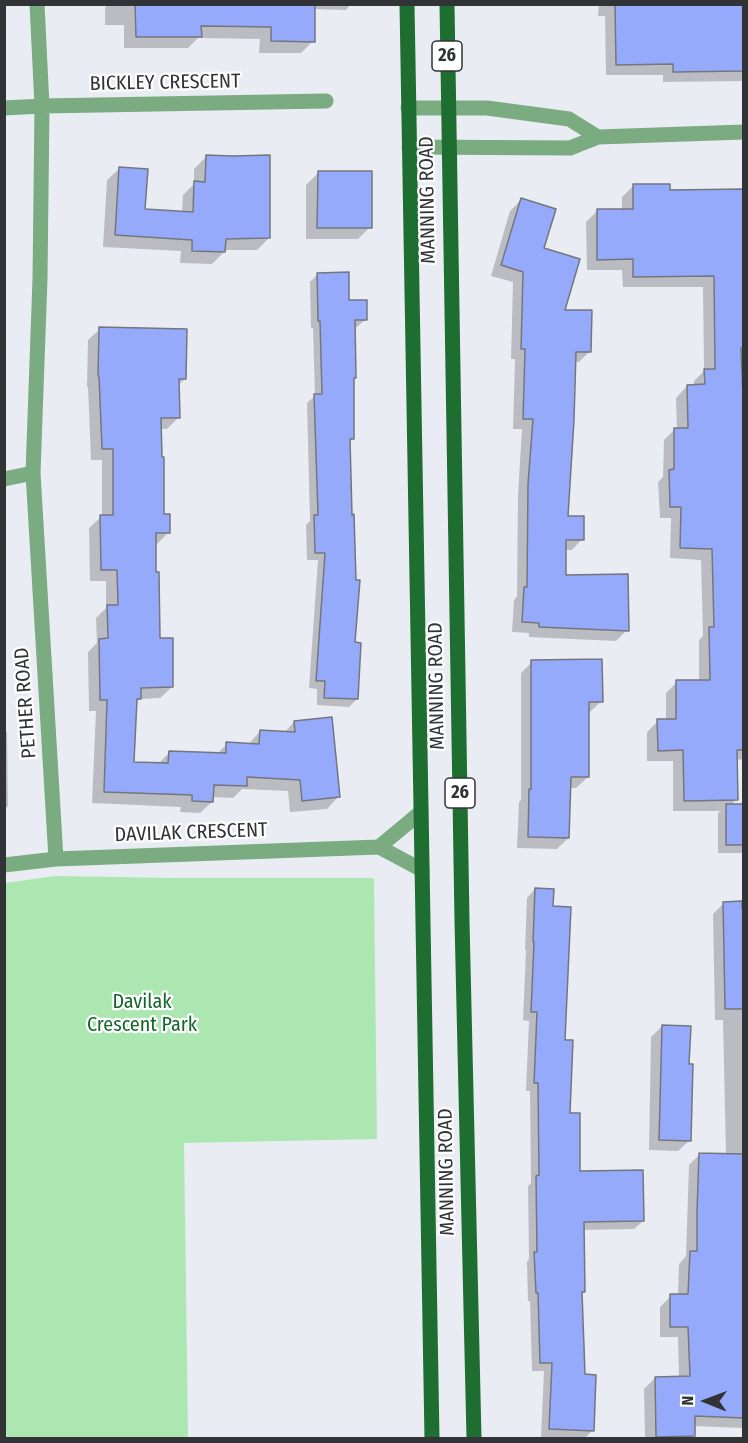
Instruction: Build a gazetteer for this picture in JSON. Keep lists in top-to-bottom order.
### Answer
{
  "streets": {
    "main road": ["26", "MANNING ROAD"],
    "street": ["BICKLEY CRESCENT", "PETHER ROAD", "DAVILAK CRESCENT"]
  },
  "crossings": [
    ["BICKLEY CRESCENT", "PETHER ROAD"],
    ["PETHER ROAD", "DAVILAK CRESCENT"]
  ],
  "parks": ["Davilak Crescent Park"],
  "north": "left"
}
